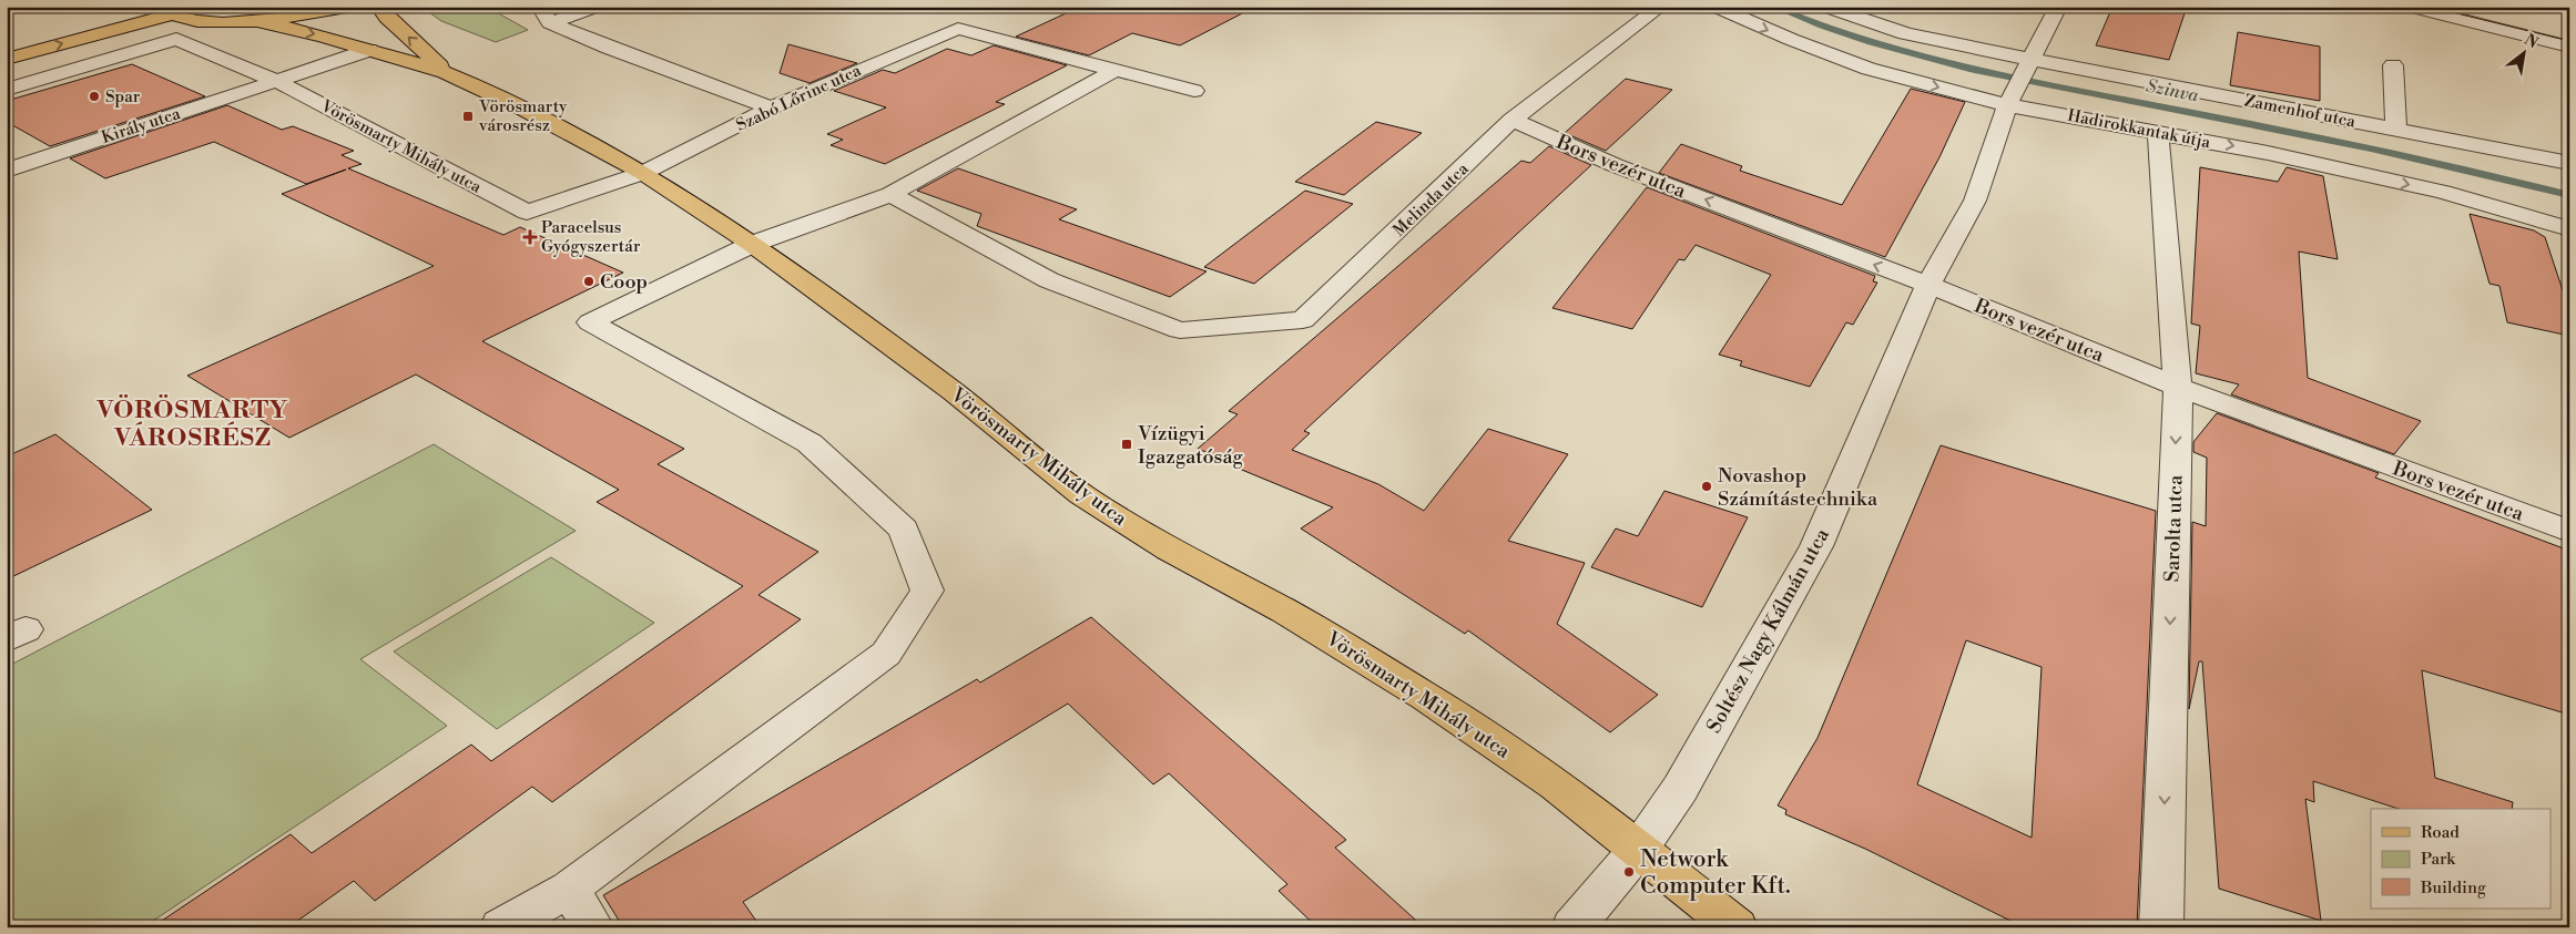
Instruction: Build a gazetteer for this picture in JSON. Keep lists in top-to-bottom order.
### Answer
{
  "streets": {
    "main road": ["Vörösmarty Mihály utca"],
    "street": [
      "Szabó Lőrinc utca",
      "Zamenhof utca",
      "Király utca",
      "Hadirokkantak útja",
      "Bors vezér utca",
      "Melinda utca",
      "Sarolta utca",
      "Soltész Nagy Kálmán utca"
    ]
  },
  "crossings": [
    ["Szabó Lőrinc utca", "Vörösmarty Mihály utca"],
    ["Zamenhof utca", "Soltész Nagy Kálmán utca"],
    ["Király utca", "Vörösmarty Mihály utca"],
    ["Hadirokkantak útja", "Sarolta utca"],
    ["Hadirokkantak útja", "Soltész Nagy Kálmán utca"],
    ["Vörösmarty Mihály utca", "Soltész Nagy Kálmán utca"],
    ["Bors vezér utca", "Melinda utca"],
    ["Bors vezér utca", "Sarolta utca"],
    ["Bors vezér utca", "Soltész Nagy Kálmán utca"]
  ],
  "one_way": ["Bors vezér utca", "Sarolta utca"],
  "districts": ["VÖRÖSMARTY VÁROSRÉSZ"],
  "water": ["Szinva"],
  "places": {
    "other": [
      "Spar",
      "Coop",
      "Novashop Számítástechnika",
      "Network Computer Kft."
    ],
    "transit": ["Vörösmarty városrész", "Vízügyi Igazgatóság"],
    "health": ["Paracelsus Gyógyszertár"]
  },
  "legend": ["Road", "Park", "Building"],
  "north": "top right"
}
